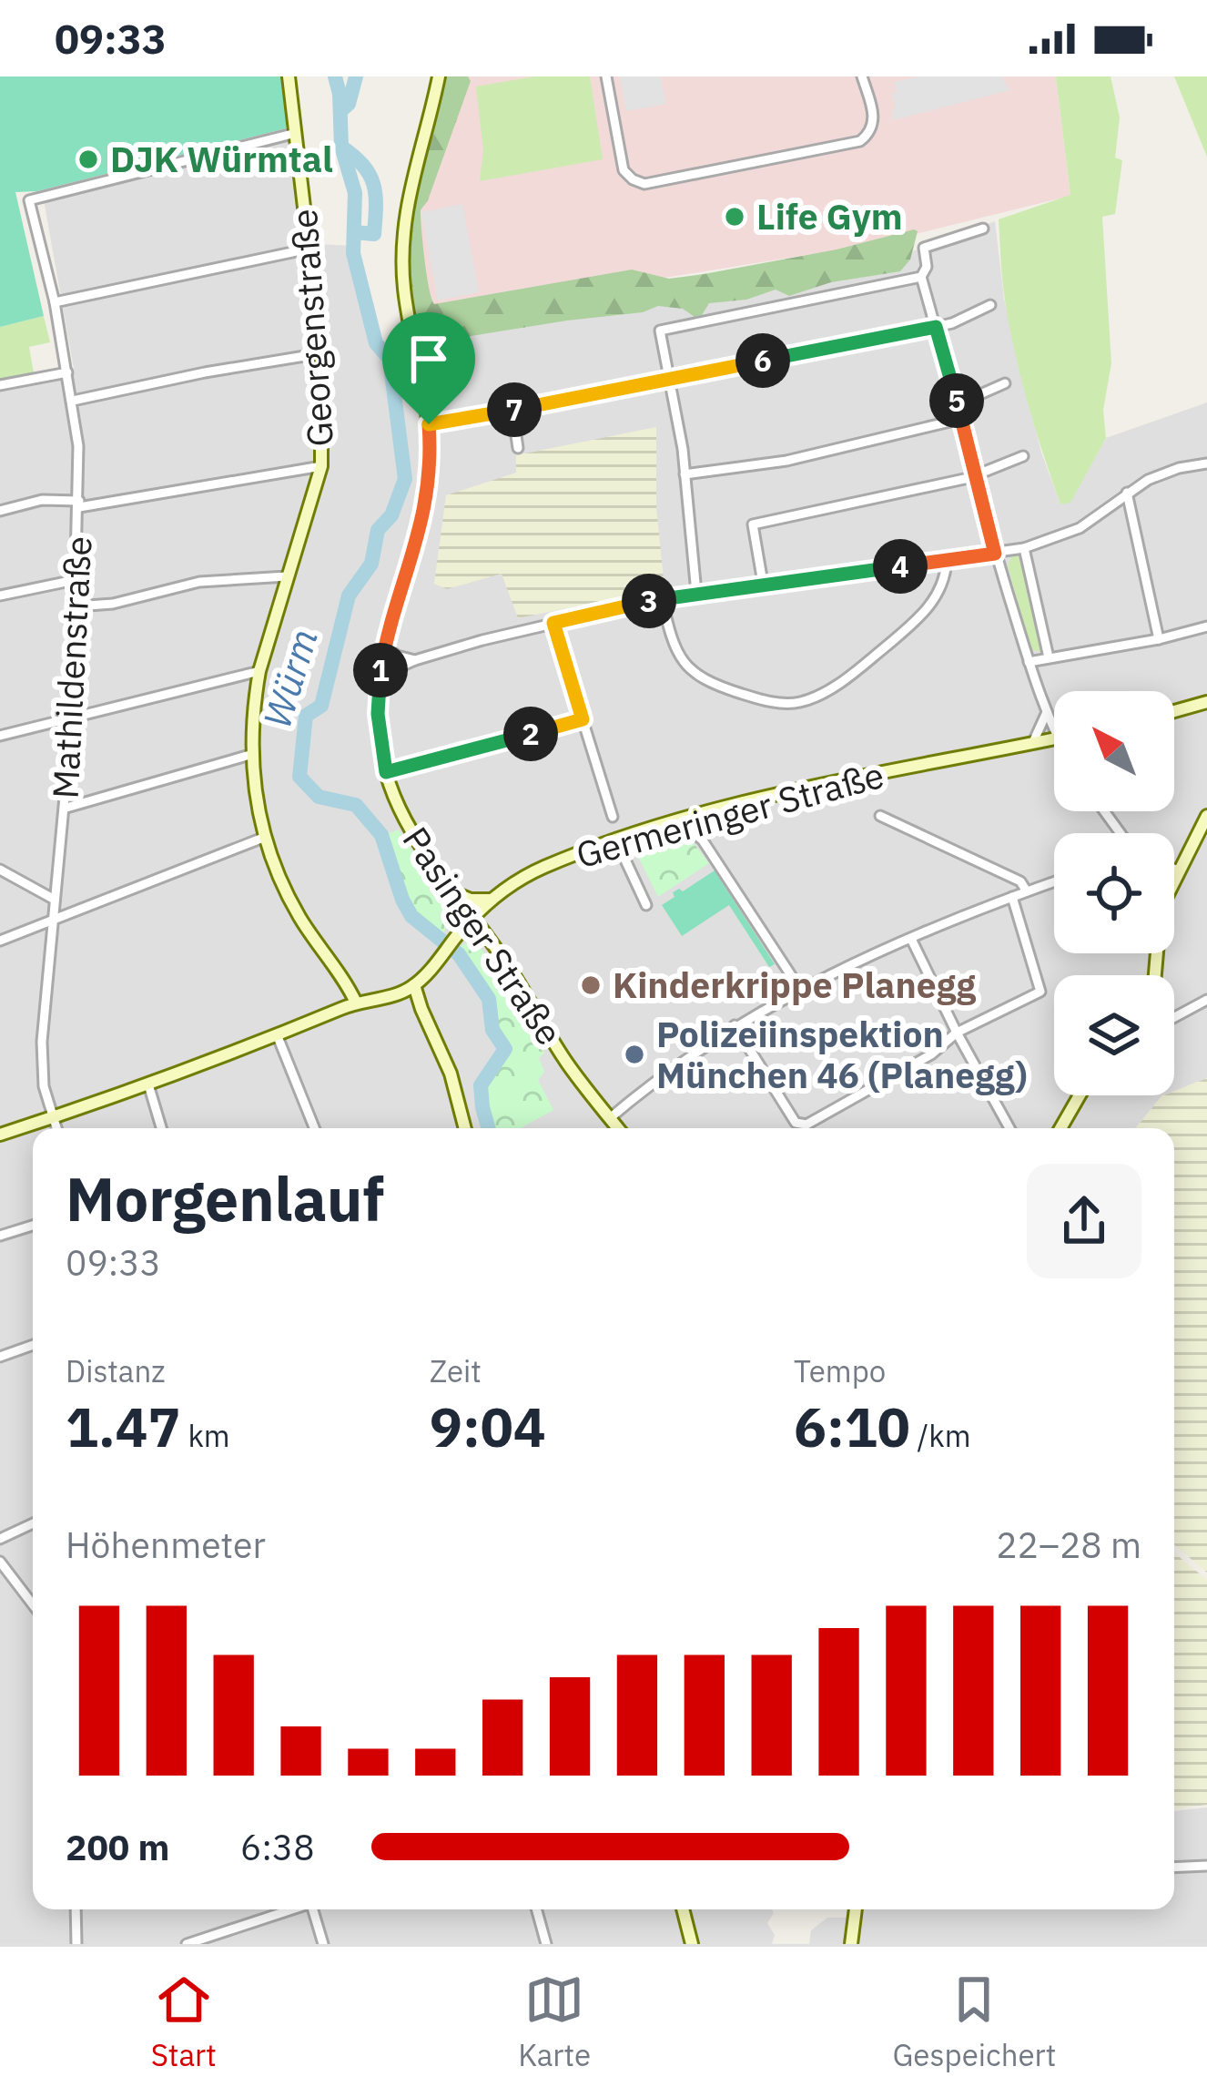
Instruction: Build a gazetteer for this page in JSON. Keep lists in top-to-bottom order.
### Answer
{
  "streets": {
    "main road": ["Georgenstraße", "Germeringer Straße", "Pasinger Straße"],
    "street": ["Mathildenstraße"]
  },
  "crossings": [
    ["Georgenstraße", "Mathildenstraße"],
    ["Georgenstraße", "Germeringer Straße"],
    ["Mathildenstraße", "Germeringer Straße"],
    ["Germeringer Straße", "Pasinger Straße"]
  ],
  "water": ["Würm"],
  "places": [
    "DJK Würmtal",
    "Life Gym",
    "Kinderkrippe Planegg",
    "Polizeiinspektion München 46 (Planegg)"
  ],
  "north": "top left",
  "page": {
    "status": "09:33",
    "pins": [
      "6",
      "5",
      "7",
      "4",
      "3",
      "1",
      "2"
    ],
    "heading": ["Morgenlauf", "09:33"],
    "stats": [
      ["Distanz", "1.47 km"],
      ["Zeit", "9:04"],
      ["Tempo", "6:10 /km"]
    ],
    "chart": ["Höhenmeter", "22–28 m"],
    "list": [
      {
        "name": "200 m",
        "note": "6:38"
      }
    ],
    "tabs": ["Start", "Karte", "Gespeichert"]
  }
}
